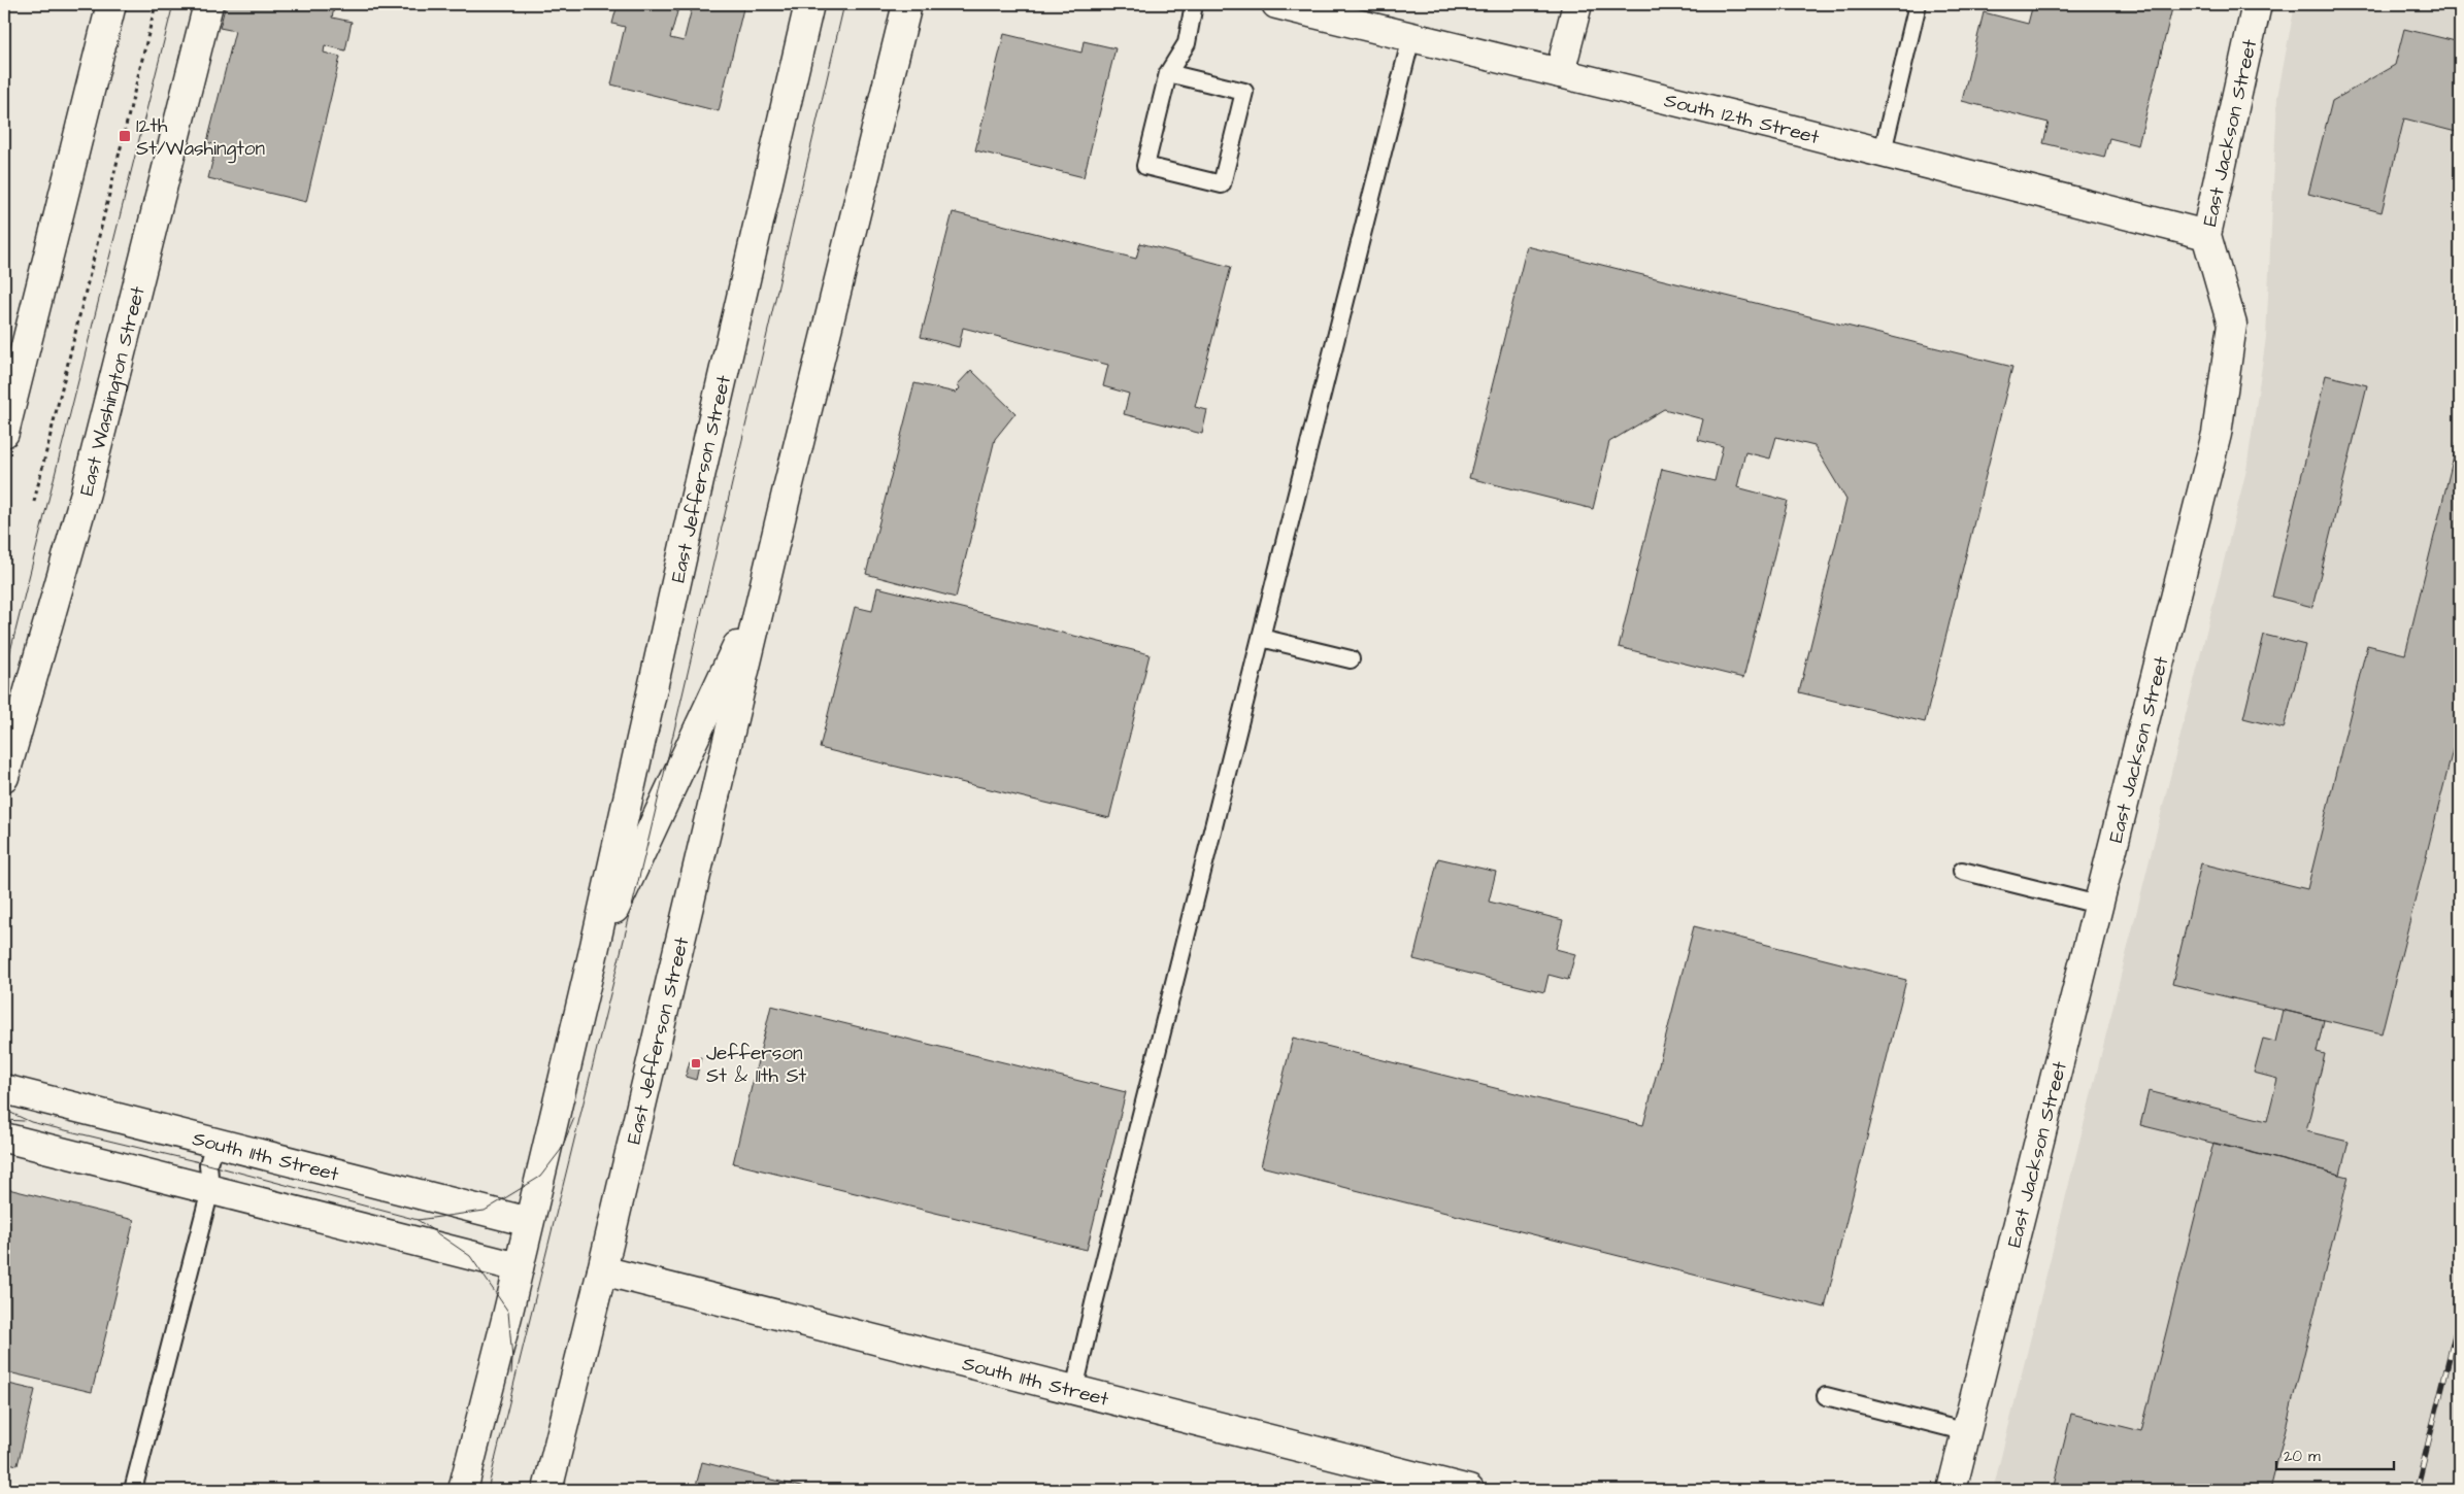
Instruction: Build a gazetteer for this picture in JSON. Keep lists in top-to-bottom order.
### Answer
{
  "streets": {
    "main road": [
      "South 12th Street",
      "East Jackson Street",
      "East Washington Street",
      "East Jefferson Street",
      "South 11th Street"
    ]
  },
  "crossings": [
    ["South 12th Street", "East Jackson Street"],
    ["East Jefferson Street", "South 11th Street"]
  ],
  "places": {
    "transit": ["12th St/Washington", "Jefferson St & 11th St"]
  },
  "scale_bar": "20 m"
}
